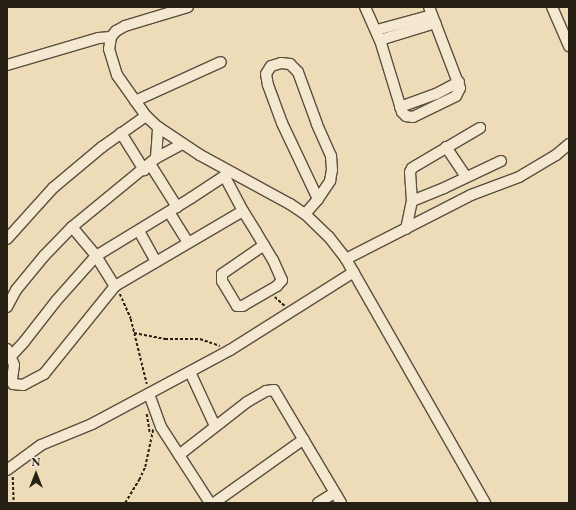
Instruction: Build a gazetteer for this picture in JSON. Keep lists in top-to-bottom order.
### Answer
{
  "north": "top"
}
